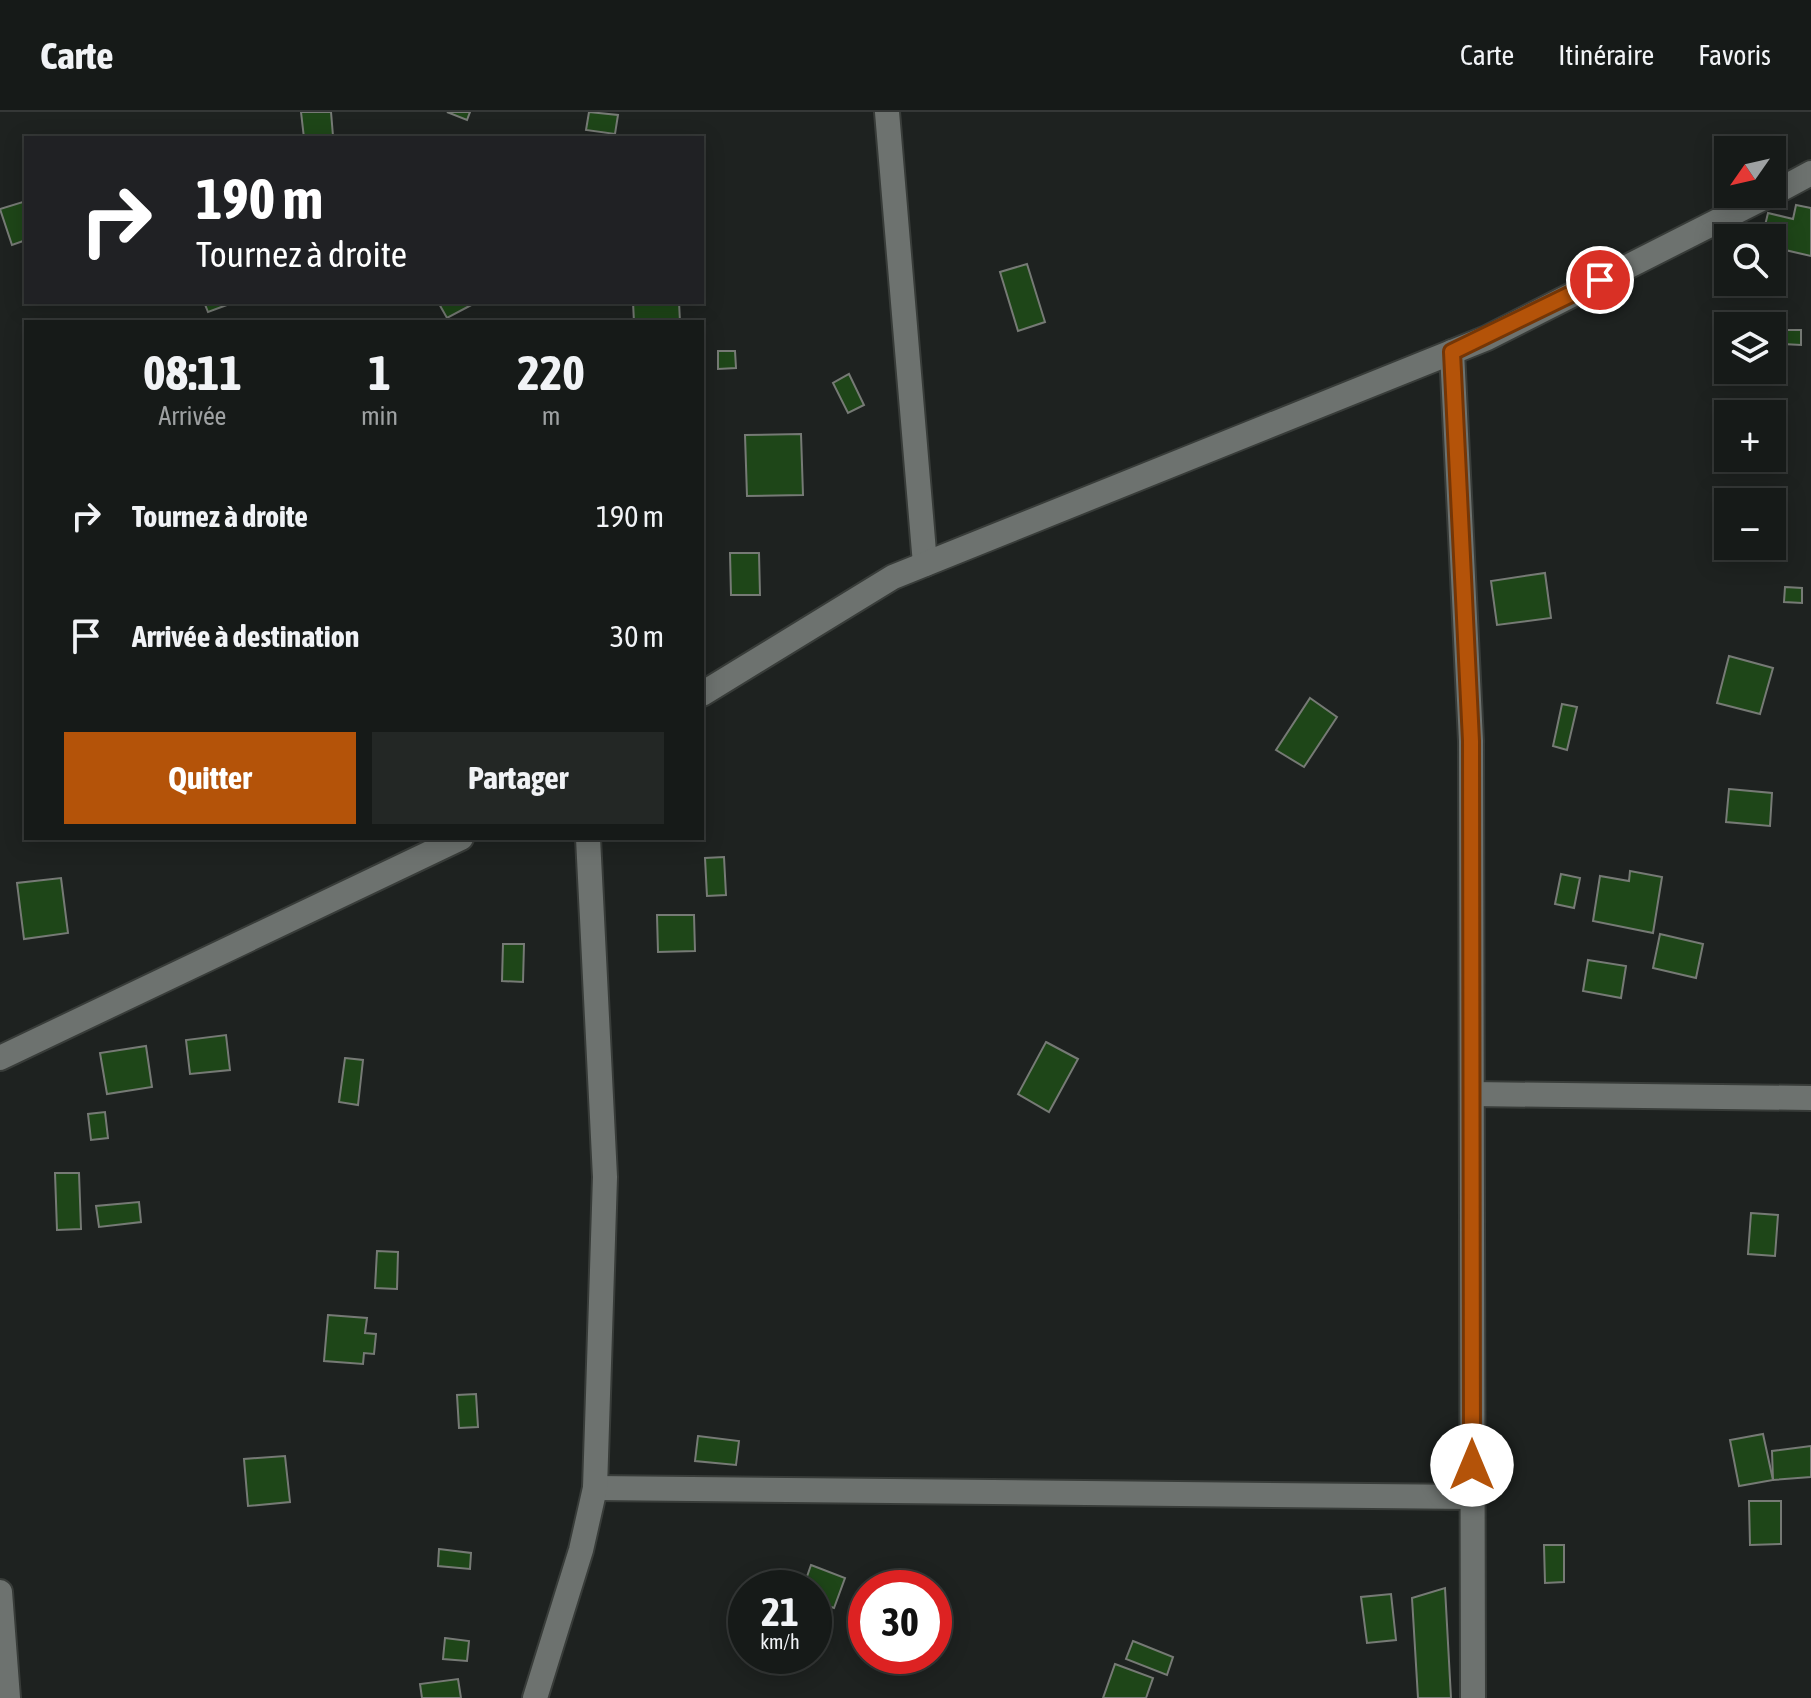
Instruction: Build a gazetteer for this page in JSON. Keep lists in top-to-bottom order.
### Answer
{
  "north": "bottom left",
  "page": {
    "header": "Carte",
    "nav": ["Carte", "Itinéraire", "Favoris"],
    "map_buttons": ["+", "−"],
    "turn": ["190 m", "Tournez à droite"],
    "eta": [
      "08:11",
      "Arrivée",
      "1",
      "min",
      "220",
      "m"
    ],
    "list": [
      {
        "name": "Tournez à droite",
        "value": "190 m"
      },
      {
        "name": "Arrivée à destination",
        "value": "30 m"
      }
    ],
    "buttons": ["Quitter", "Partager"],
    "speed": "21 km/h",
    "limit": "30"
  }
}
